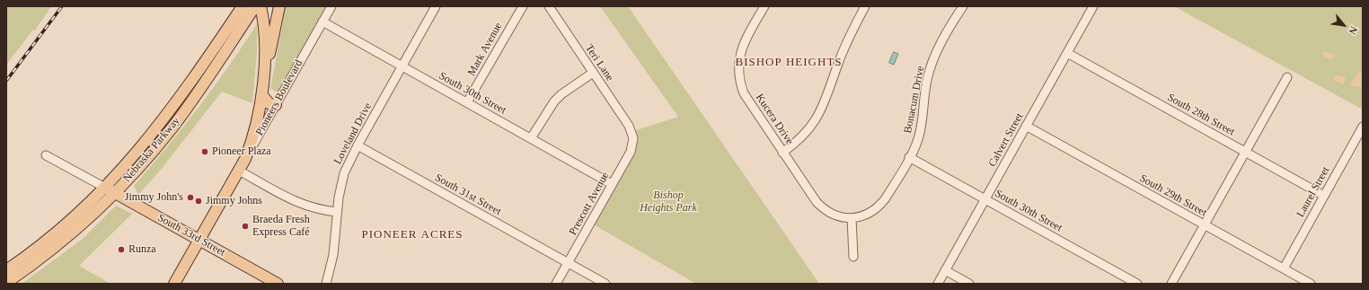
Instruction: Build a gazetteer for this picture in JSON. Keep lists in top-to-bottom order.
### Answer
{
  "streets": {
    "main road": ["Pioneers Boulevard", "Nebraska Parkway", "South 33rd Street"],
    "street": [
      "Mark Avenue",
      "Teri Lane",
      "South 30th Street",
      "Bonacum Drive",
      "South 28th Street",
      "Kucera Drive",
      "Loveland Drive",
      "Calvert Street",
      "Laurel Street",
      "South 31st Street",
      "South 29th Street",
      "Prescott Avenue"
    ]
  },
  "crossings": [
    ["Mark Avenue", "South 30th Street"],
    ["Teri Lane", "Prescott Avenue"],
    ["South 30th Street", "Pioneers Boulevard"],
    ["South 30th Street", "Bonacum Drive"],
    ["South 30th Street", "Loveland Drive"],
    ["South 30th Street", "Calvert Street"],
    ["South 30th Street", "Prescott Avenue"],
    ["Pioneers Boulevard", "South 33rd Street"],
    ["Bonacum Drive", "Kucera Drive"],
    ["South 28th Street", "Calvert Street"],
    ["South 28th Street", "Laurel Street"],
    ["Loveland Drive", "South 31st Street"],
    ["Calvert Street", "South 29th Street"],
    ["Nebraska Parkway", "South 33rd Street"],
    ["Laurel Street", "South 29th Street"],
    ["South 31st Street", "Prescott Avenue"]
  ],
  "districts": ["BISHOP HEIGHTS", "PIONEER ACRES"],
  "parks": ["Bishop Heights Park"],
  "places": [
    "Pioneer Plaza",
    "Jimmy John's",
    "Jimmy Johns",
    "Braeda Fresh Express Café",
    "Runza"
  ],
  "north": "bottom right"
}
